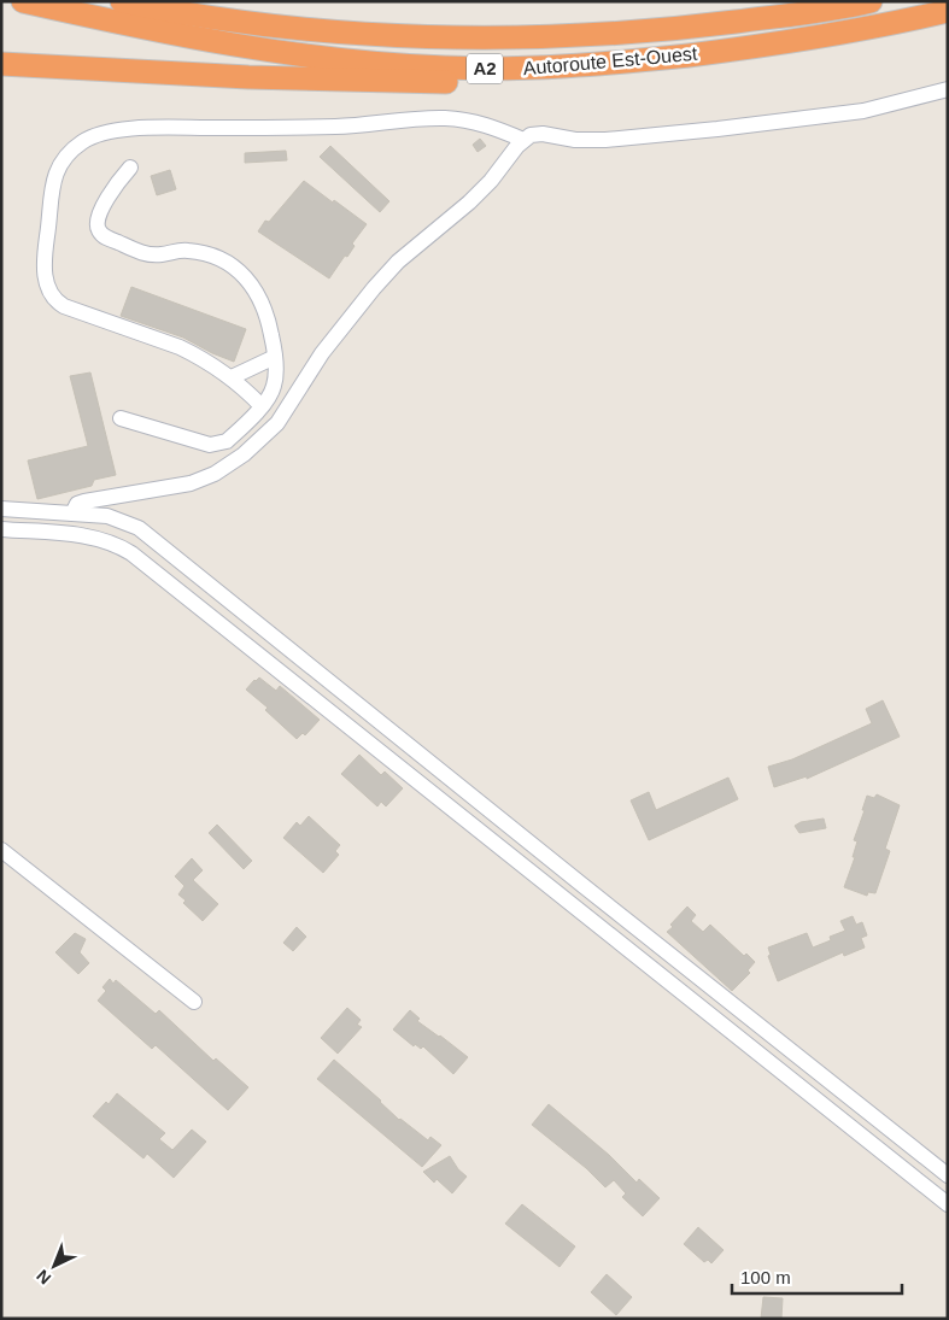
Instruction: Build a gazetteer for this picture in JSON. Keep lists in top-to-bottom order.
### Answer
{
  "streets": {
    "highway": ["Autoroute Est-Ouest", "A2"]
  },
  "scale_bar": "100 m",
  "north": "bottom left"
}
